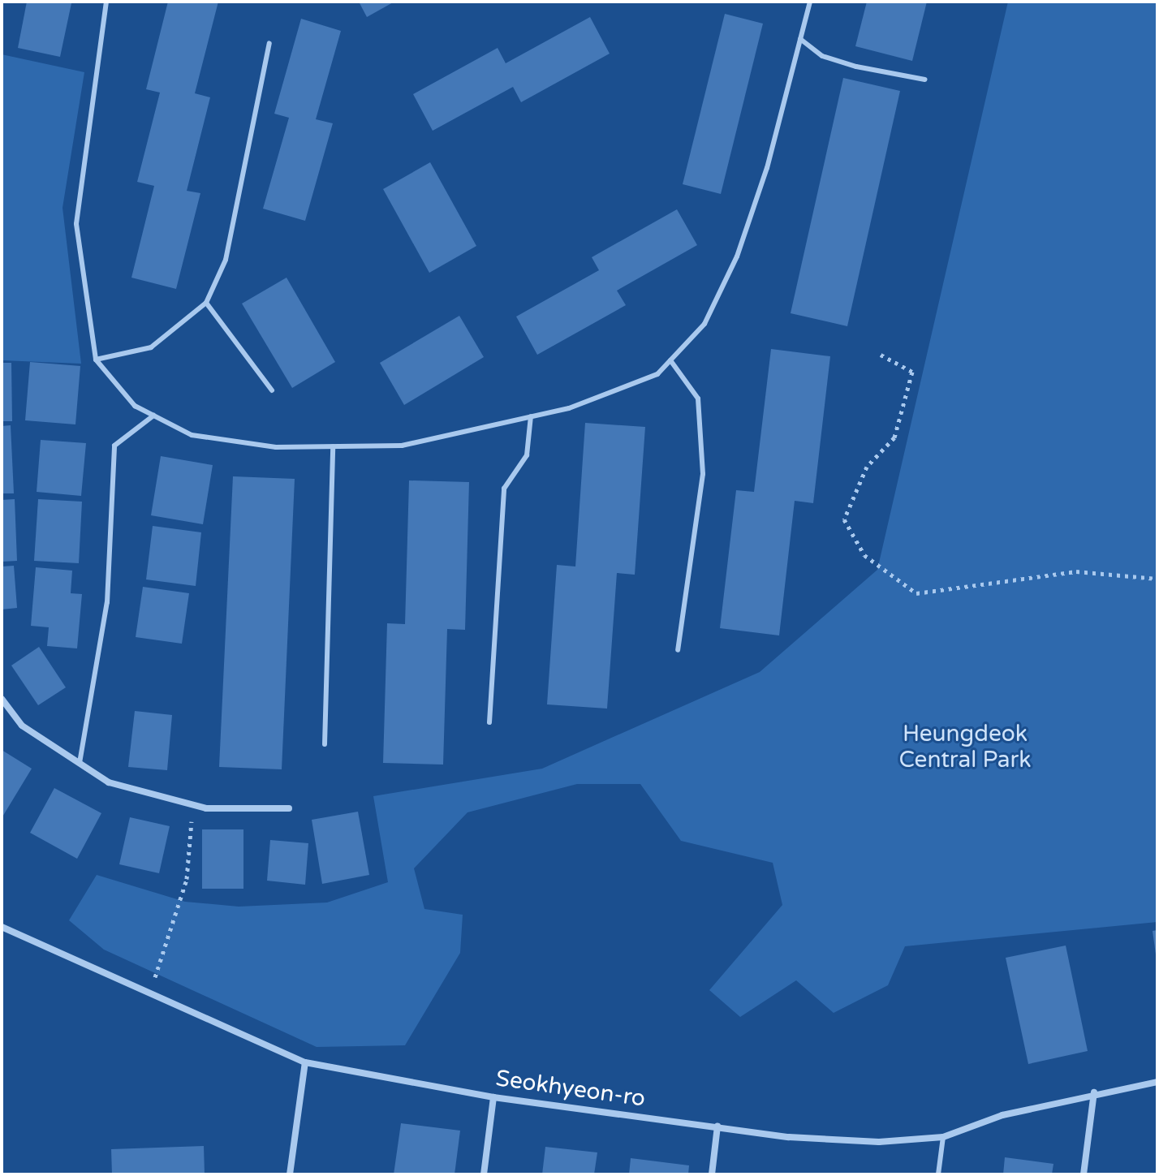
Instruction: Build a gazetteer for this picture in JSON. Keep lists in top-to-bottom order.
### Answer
{
  "streets": {
    "street": ["Seokhyeon-ro"]
  },
  "parks": ["Heungdeok Central Park"]
}
